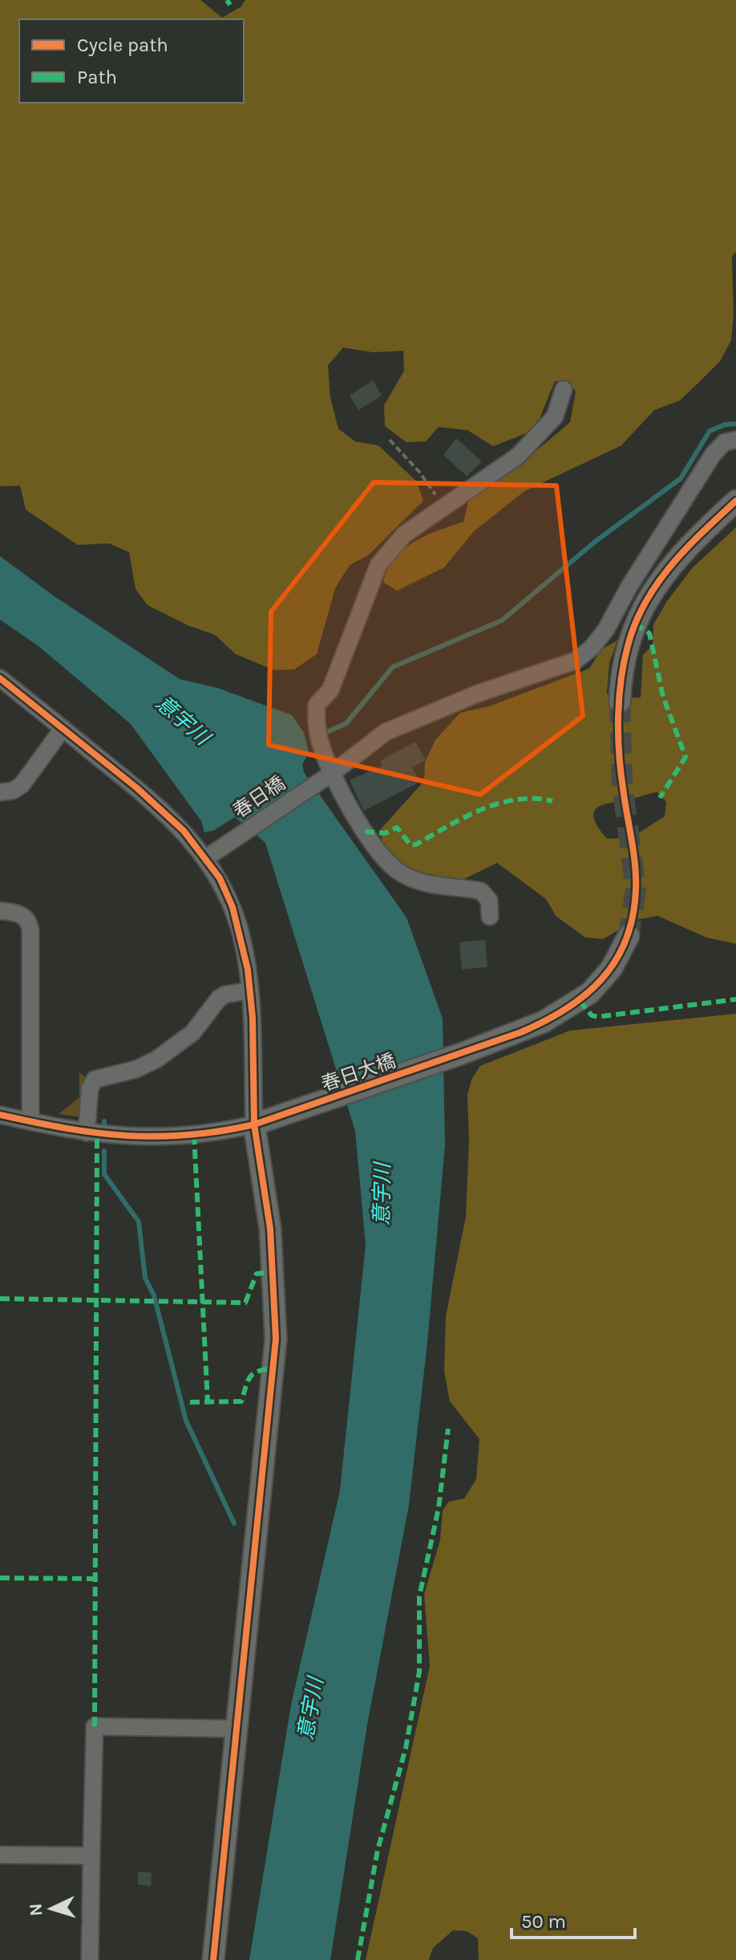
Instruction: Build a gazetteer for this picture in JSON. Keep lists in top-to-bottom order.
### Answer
{
  "streets": {
    "street": ["春日橋", "春日大橋"]
  },
  "water": ["意宇川"],
  "legend": ["Cycle path", "Path"],
  "scale_bar": "50 m",
  "north": "left"
}
